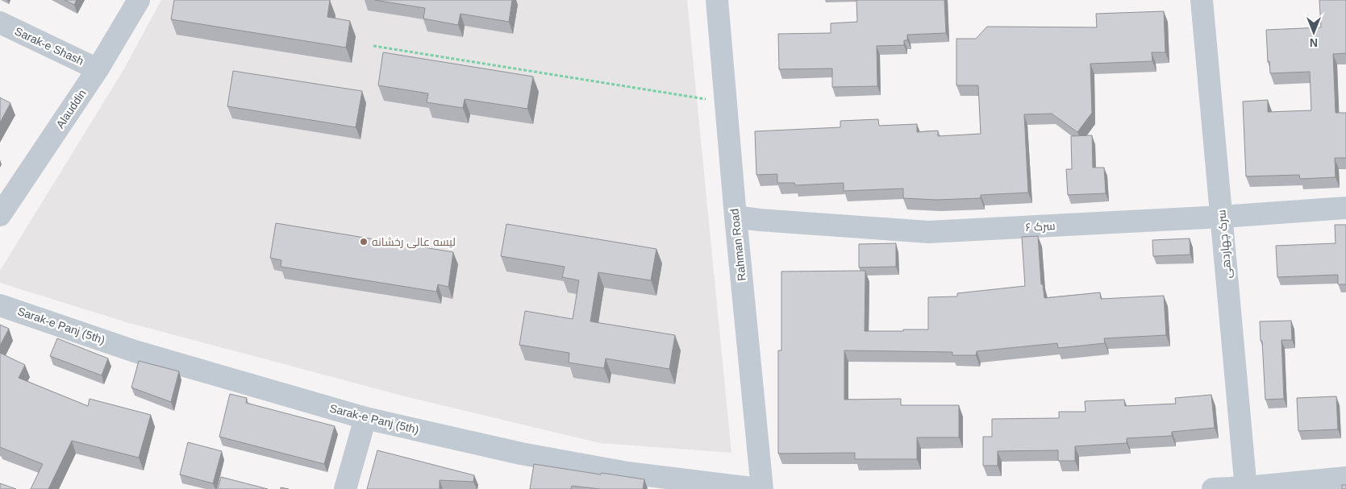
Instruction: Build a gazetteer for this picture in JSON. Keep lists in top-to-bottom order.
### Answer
{
  "streets": {
    "street": [
      "Sarak-e Shash",
      "Alauddin",
      "سرک ۶",
      "سرک چهاردهی",
      "Rahman Road",
      "Sarak-e Panj (5th)"
    ]
  },
  "crossings": [
    ["Sarak-e Shash", "Alauddin"],
    ["سرک ۶", "سرک چهاردهی"],
    ["سرک ۶", "Rahman Road"]
  ],
  "places": ["لیسه عالی رخشانه"],
  "north": "bottom"
}
